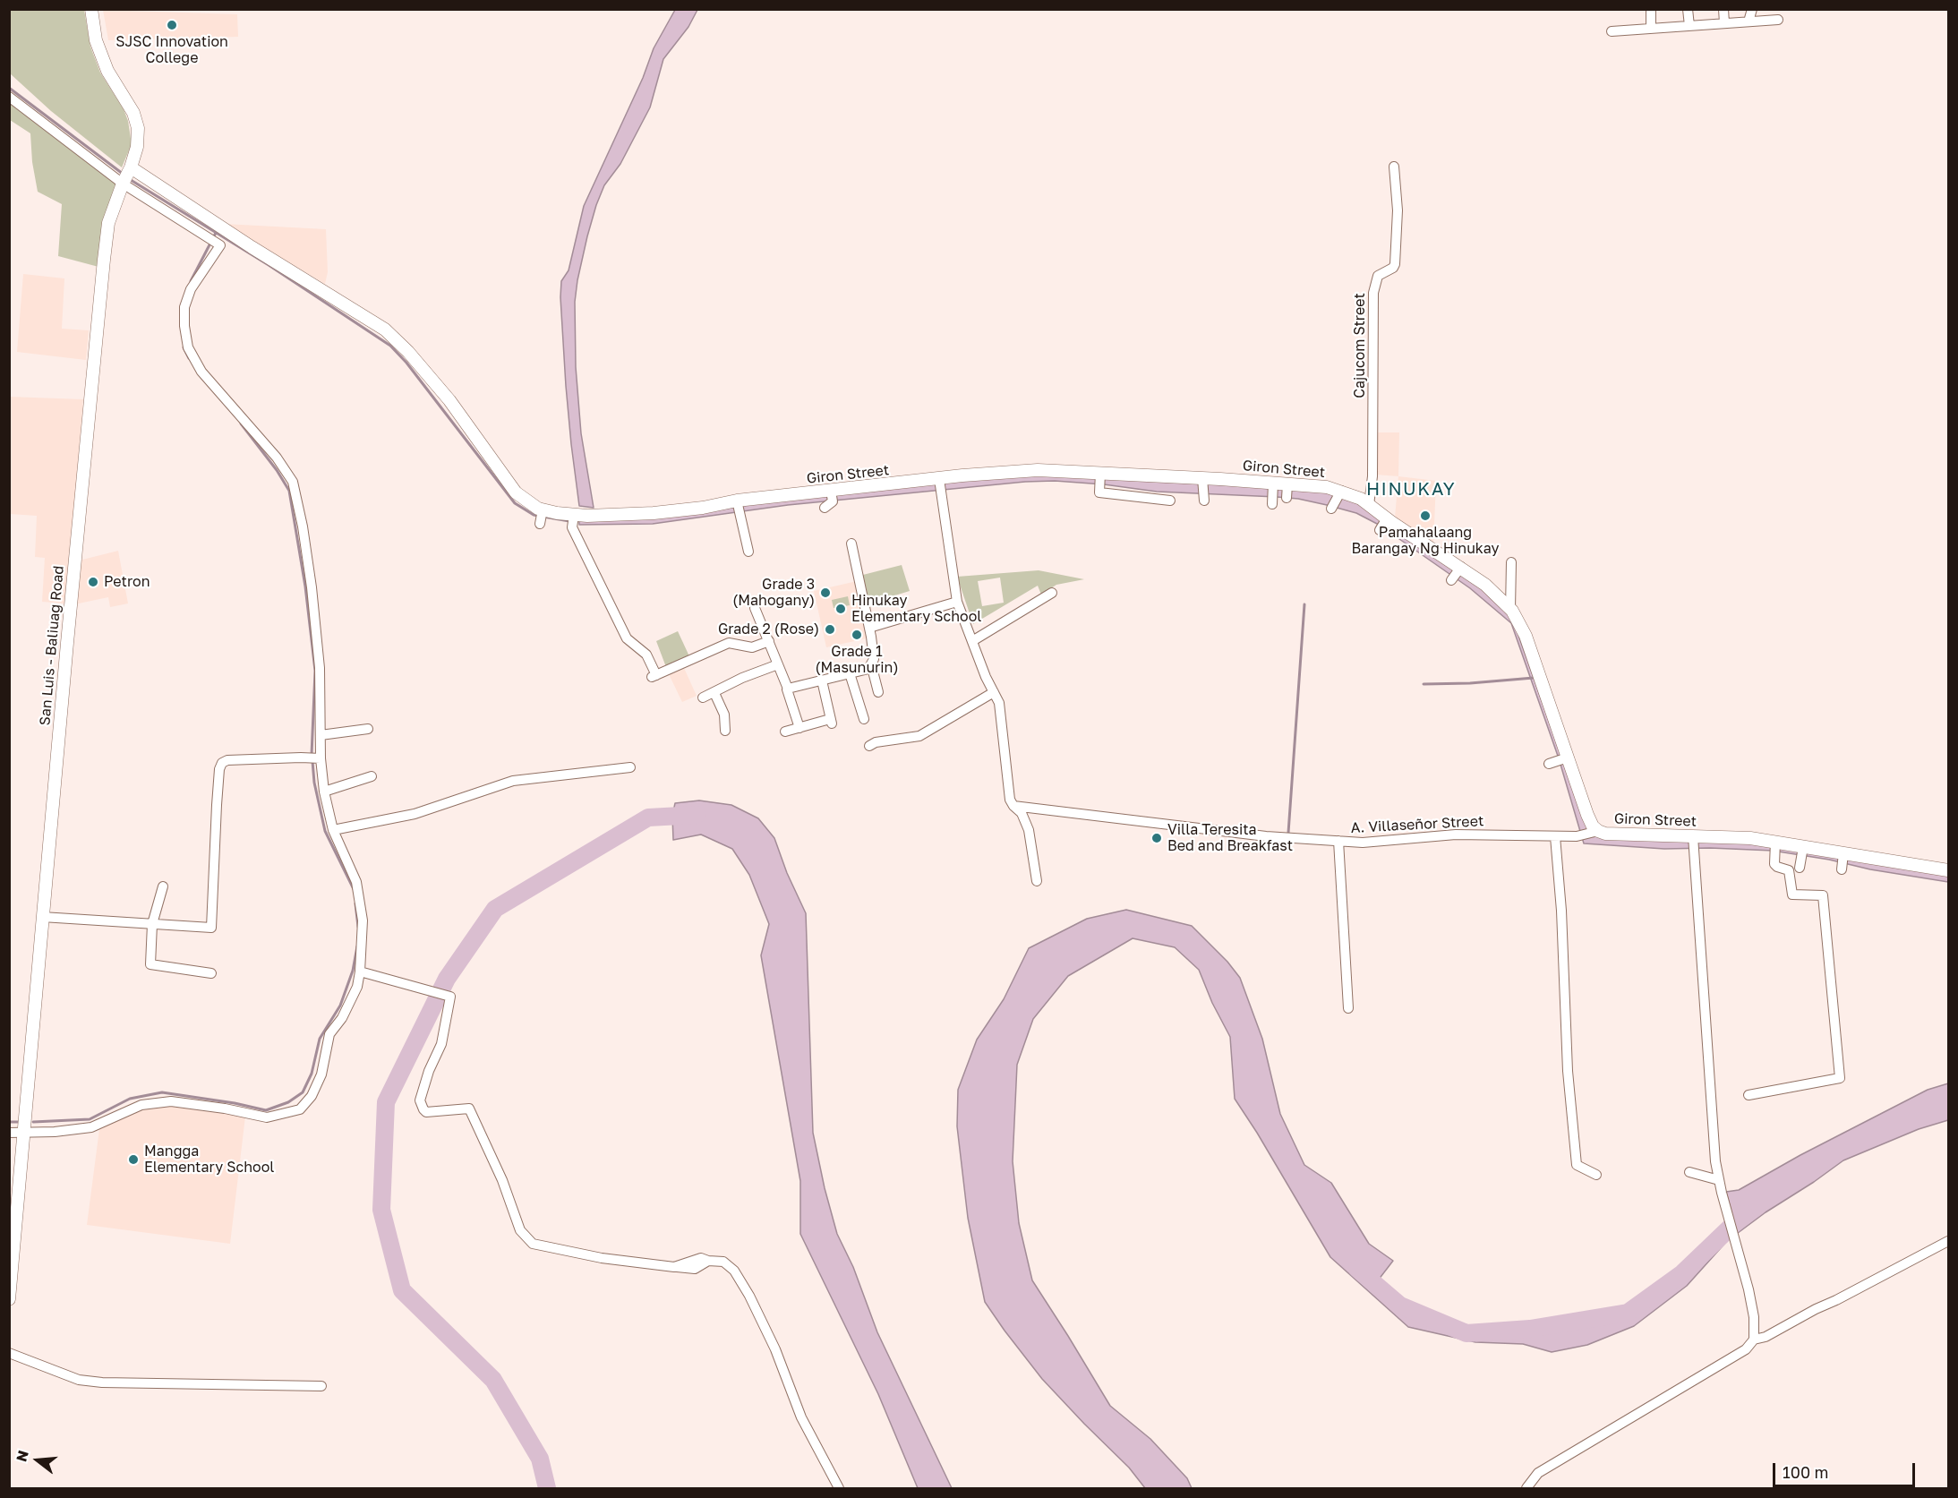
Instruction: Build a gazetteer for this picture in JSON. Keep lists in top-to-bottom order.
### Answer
{
  "streets": {
    "street": [
      "Cajucom Street",
      "Giron Street",
      "San Luis - Baliuag Road",
      "A. Villaseñor Street"
    ]
  },
  "crossings": [
    ["Cajucom Street", "Giron Street"],
    ["Giron Street", "A. Villaseñor Street"]
  ],
  "districts": ["HINUKAY"],
  "places": [
    "SJSC Innovation College",
    "Pamahalaang Barangay Ng Hinukay",
    "Petron",
    "Grade 3 (Mahogany)",
    "Hinukay Elementary School",
    "Grade 2 (Rose)",
    "Grade 1 (Masunurin)",
    "Villa Teresita Bed and Breakfast",
    "Mangga Elementary School"
  ],
  "scale_bar": "100 m",
  "north": "left"
}
